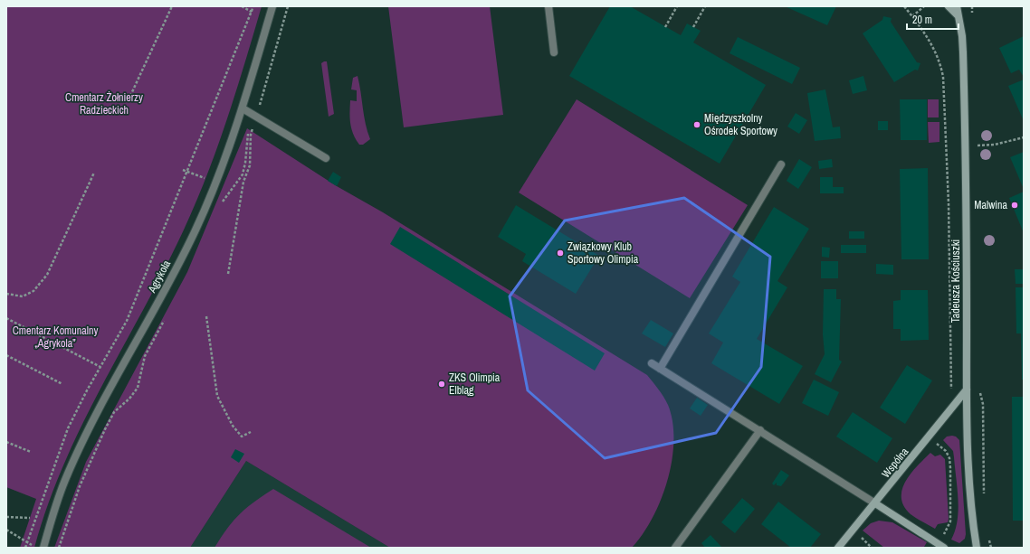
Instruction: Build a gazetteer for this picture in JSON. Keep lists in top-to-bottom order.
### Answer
{
  "streets": {
    "street": ["Agrykola", "Tadeusza Kościuszki", "Wspólna"]
  },
  "crossings": [
    ["Tadeusza Kościuszki", "Wspólna"]
  ],
  "parks": ["Cmentarz Żołnierzy Radzieckich", "Cmentarz Komunalny „Agrykola”"],
  "places": [
    "Międzyszkolny Ośrodek Sportowy",
    "Malwina",
    "Związkowy Klub Sportowy Olimpia",
    "ZKS Olimpia Elbląg"
  ],
  "scale_bar": "20 m"
}
